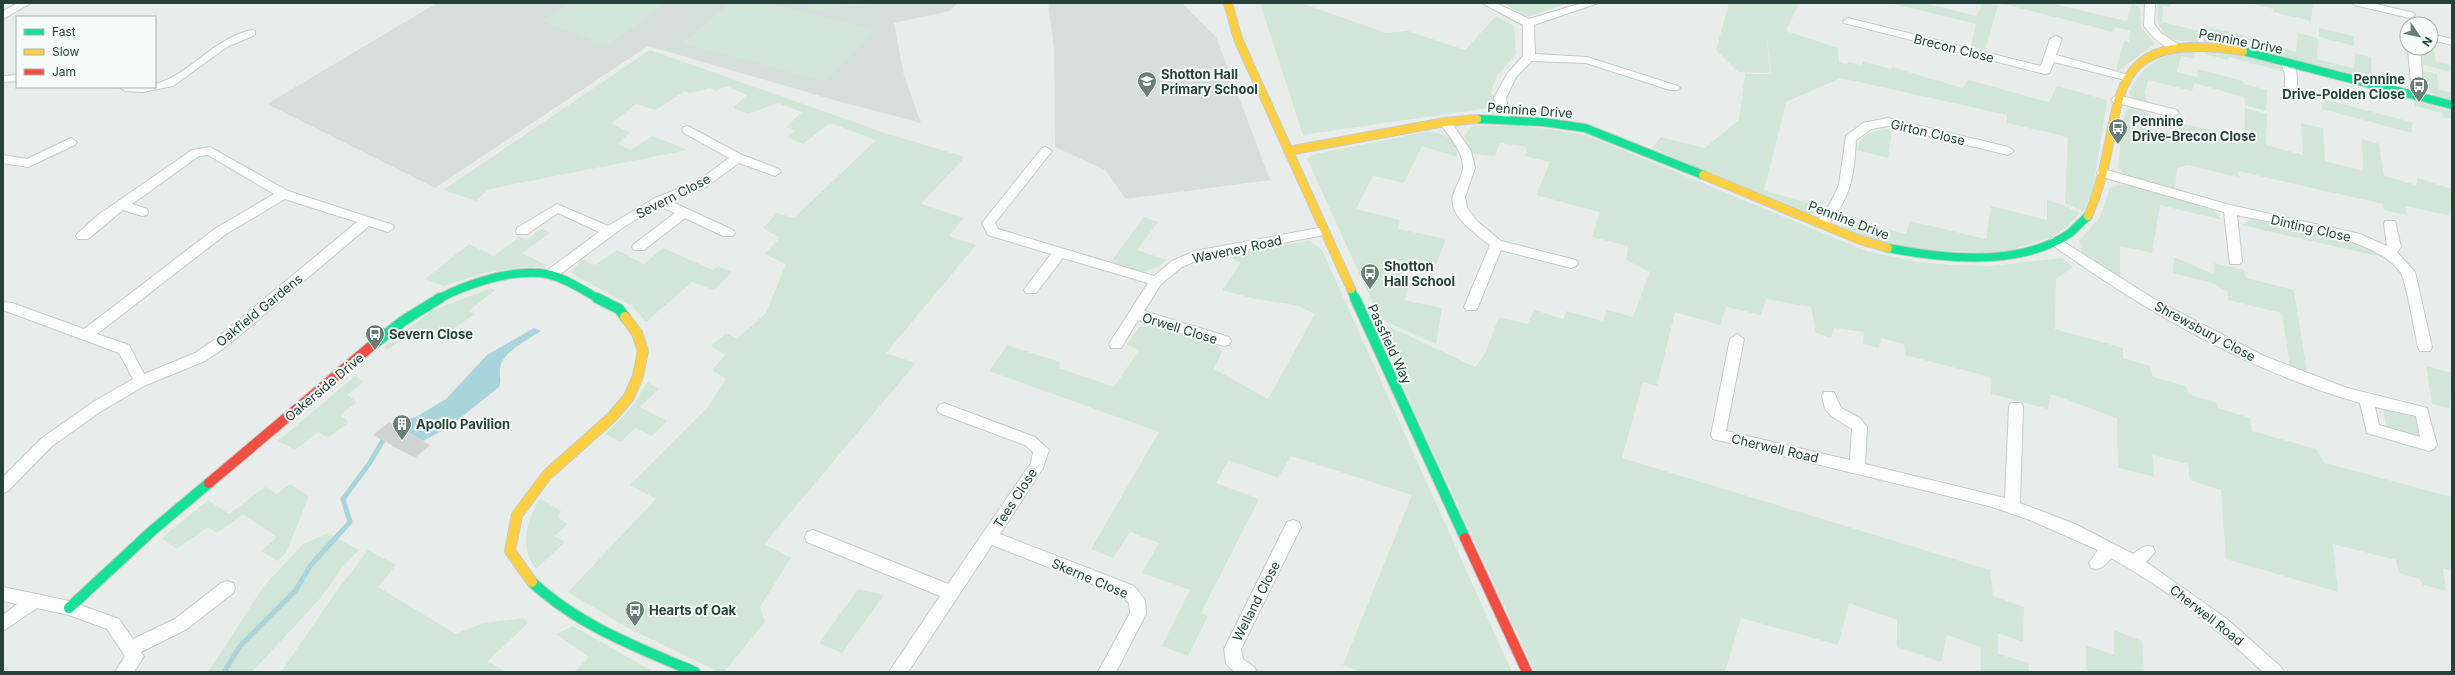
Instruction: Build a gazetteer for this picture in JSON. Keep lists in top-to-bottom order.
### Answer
{
  "streets": {
    "street": [
      "Pennine Drive",
      "Brecon Close",
      "Girton Close",
      "Severn Close",
      "Dinting Close",
      "Waveney Road",
      "Oakfield Gardens",
      "Orwell Close",
      "Shrewsbury Close",
      "Passfield Way",
      "Oakerside Drive",
      "Cherwell Road",
      "Tees Close",
      "Skerne Close",
      "Welland Close"
    ]
  },
  "crossings": [
    ["Pennine Drive", "Girton Close"],
    ["Pennine Drive", "Dinting Close"],
    ["Pennine Drive", "Shrewsbury Close"],
    ["Pennine Drive", "Passfield Way"],
    ["Severn Close", "Oakerside Drive"],
    ["Waveney Road", "Orwell Close"],
    ["Waveney Road", "Passfield Way"],
    ["Tees Close", "Skerne Close"]
  ],
  "places": {
    "school or university": ["Shotton Hall Primary School"],
    "bus stop": [
      "Pennine Drive-Polden Close",
      "Pennine Drive-Brecon Close",
      "Shotton Hall School",
      "Severn Close",
      "Hearts of Oak"
    ],
    "building": ["Apollo Pavilion"]
  },
  "legend": ["Fast", "Slow", "Jam"],
  "north": "bottom right"
}
